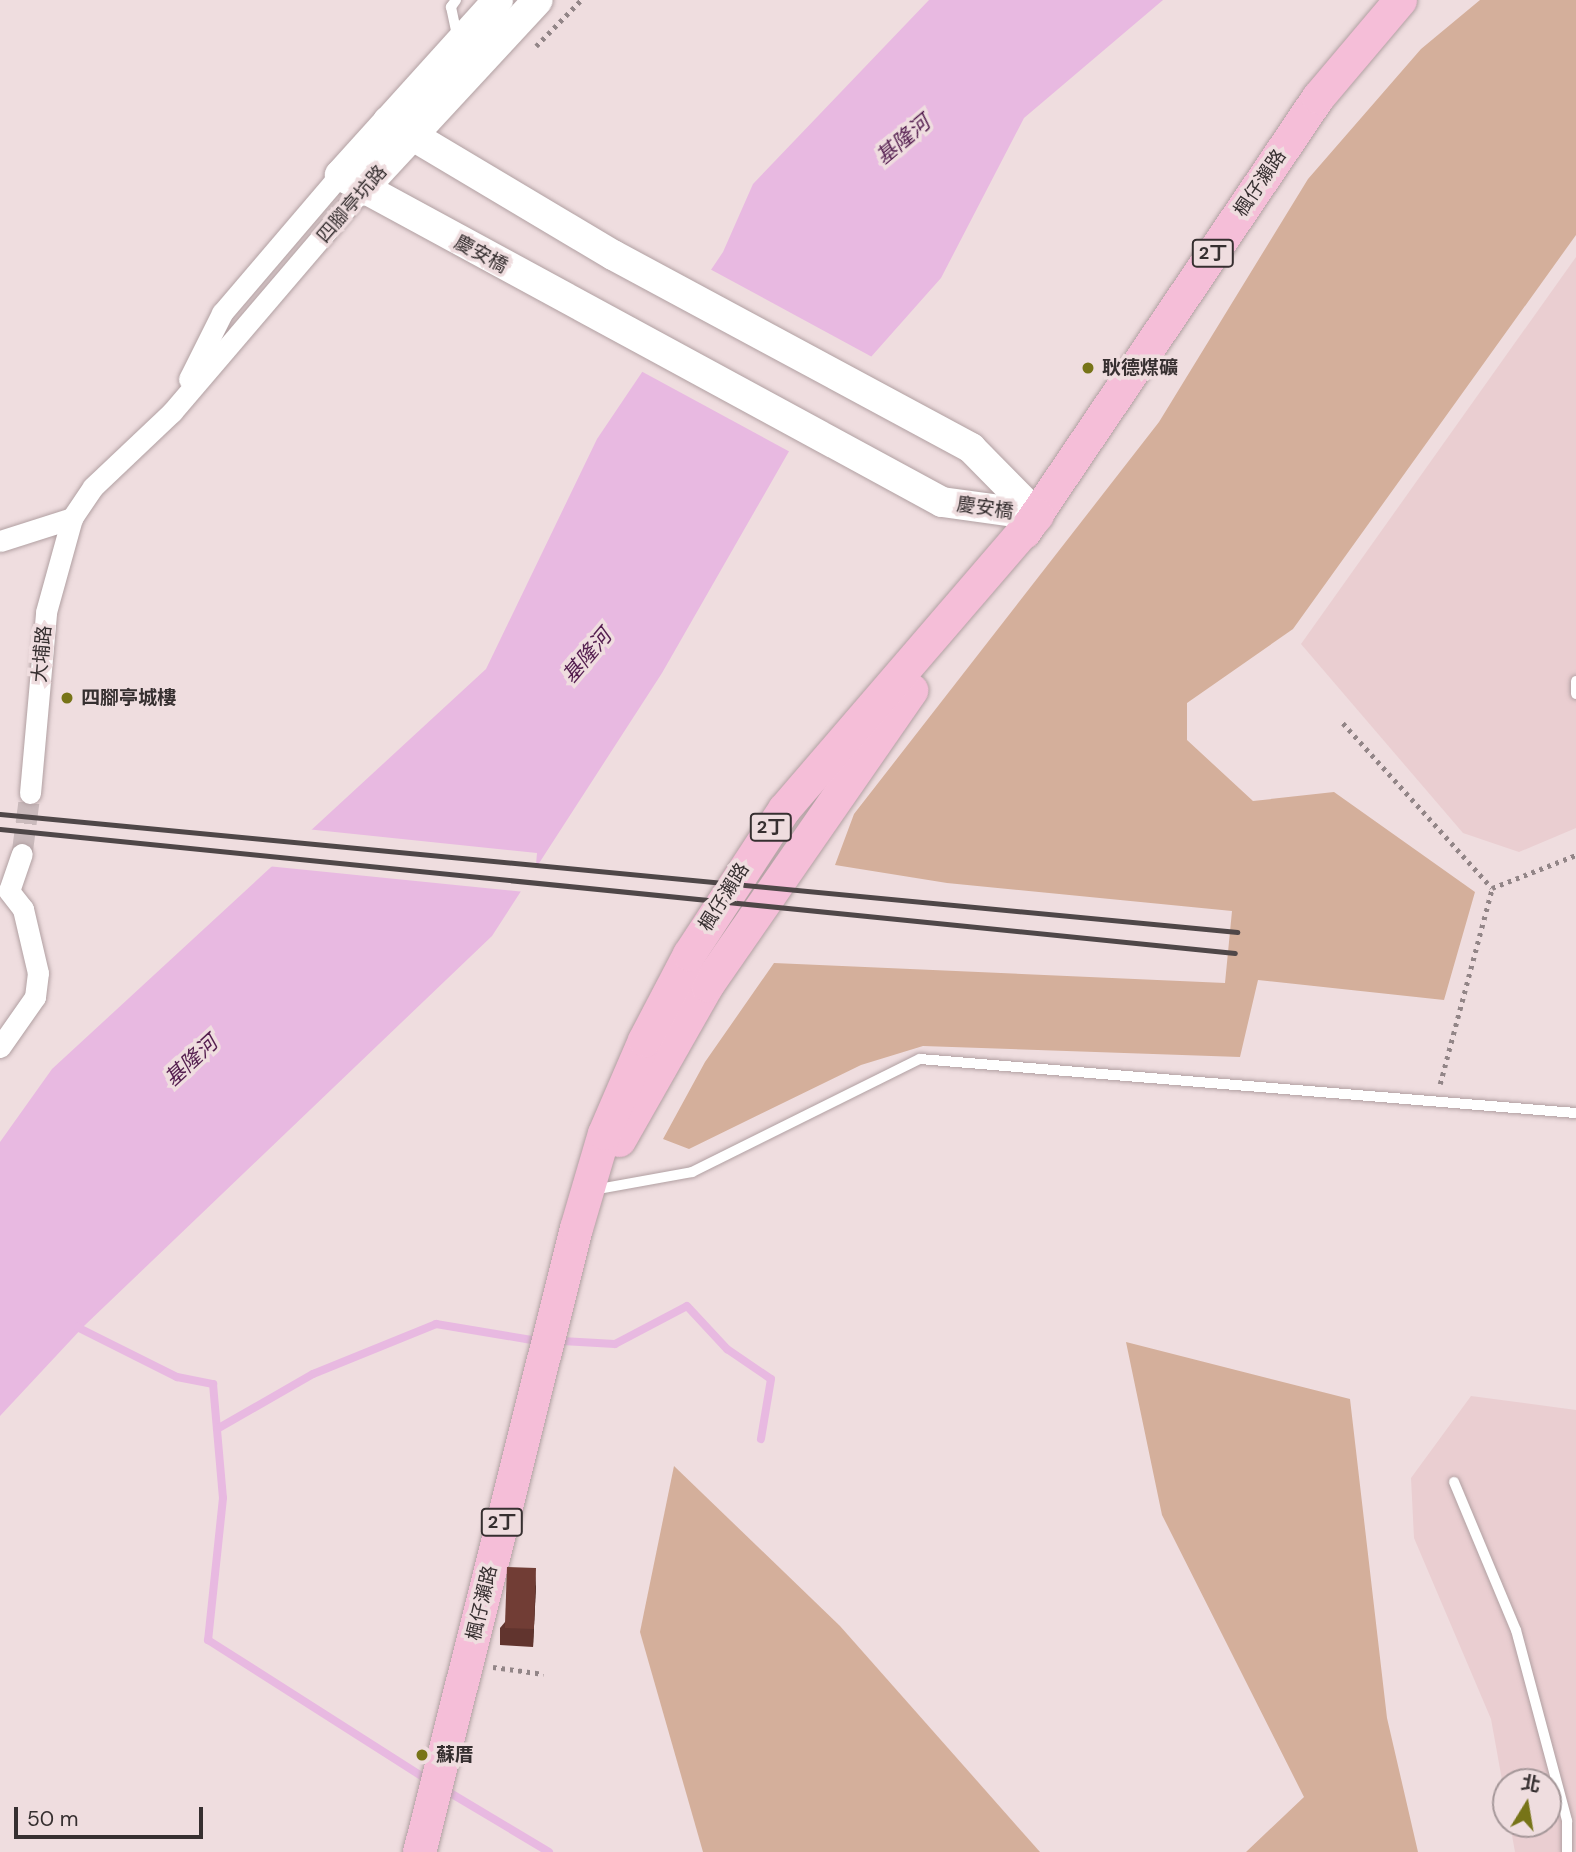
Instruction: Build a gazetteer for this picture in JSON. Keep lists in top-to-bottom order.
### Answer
{
  "streets": {
    "main road": ["楓仔瀨路", "2丁"],
    "street": ["四腳亭坑路", "慶安橋", "大埔路"]
  },
  "crossings": [
    ["楓仔瀨路", "慶安橋"],
    ["四腳亭坑路", "慶安橋"],
    ["四腳亭坑路", "大埔路"]
  ],
  "water": ["基隆河"],
  "places": ["耿德煤礦", "四腳亭城樓", "蘇厝"],
  "scale_bar": "50 m",
  "north": "top"
}
